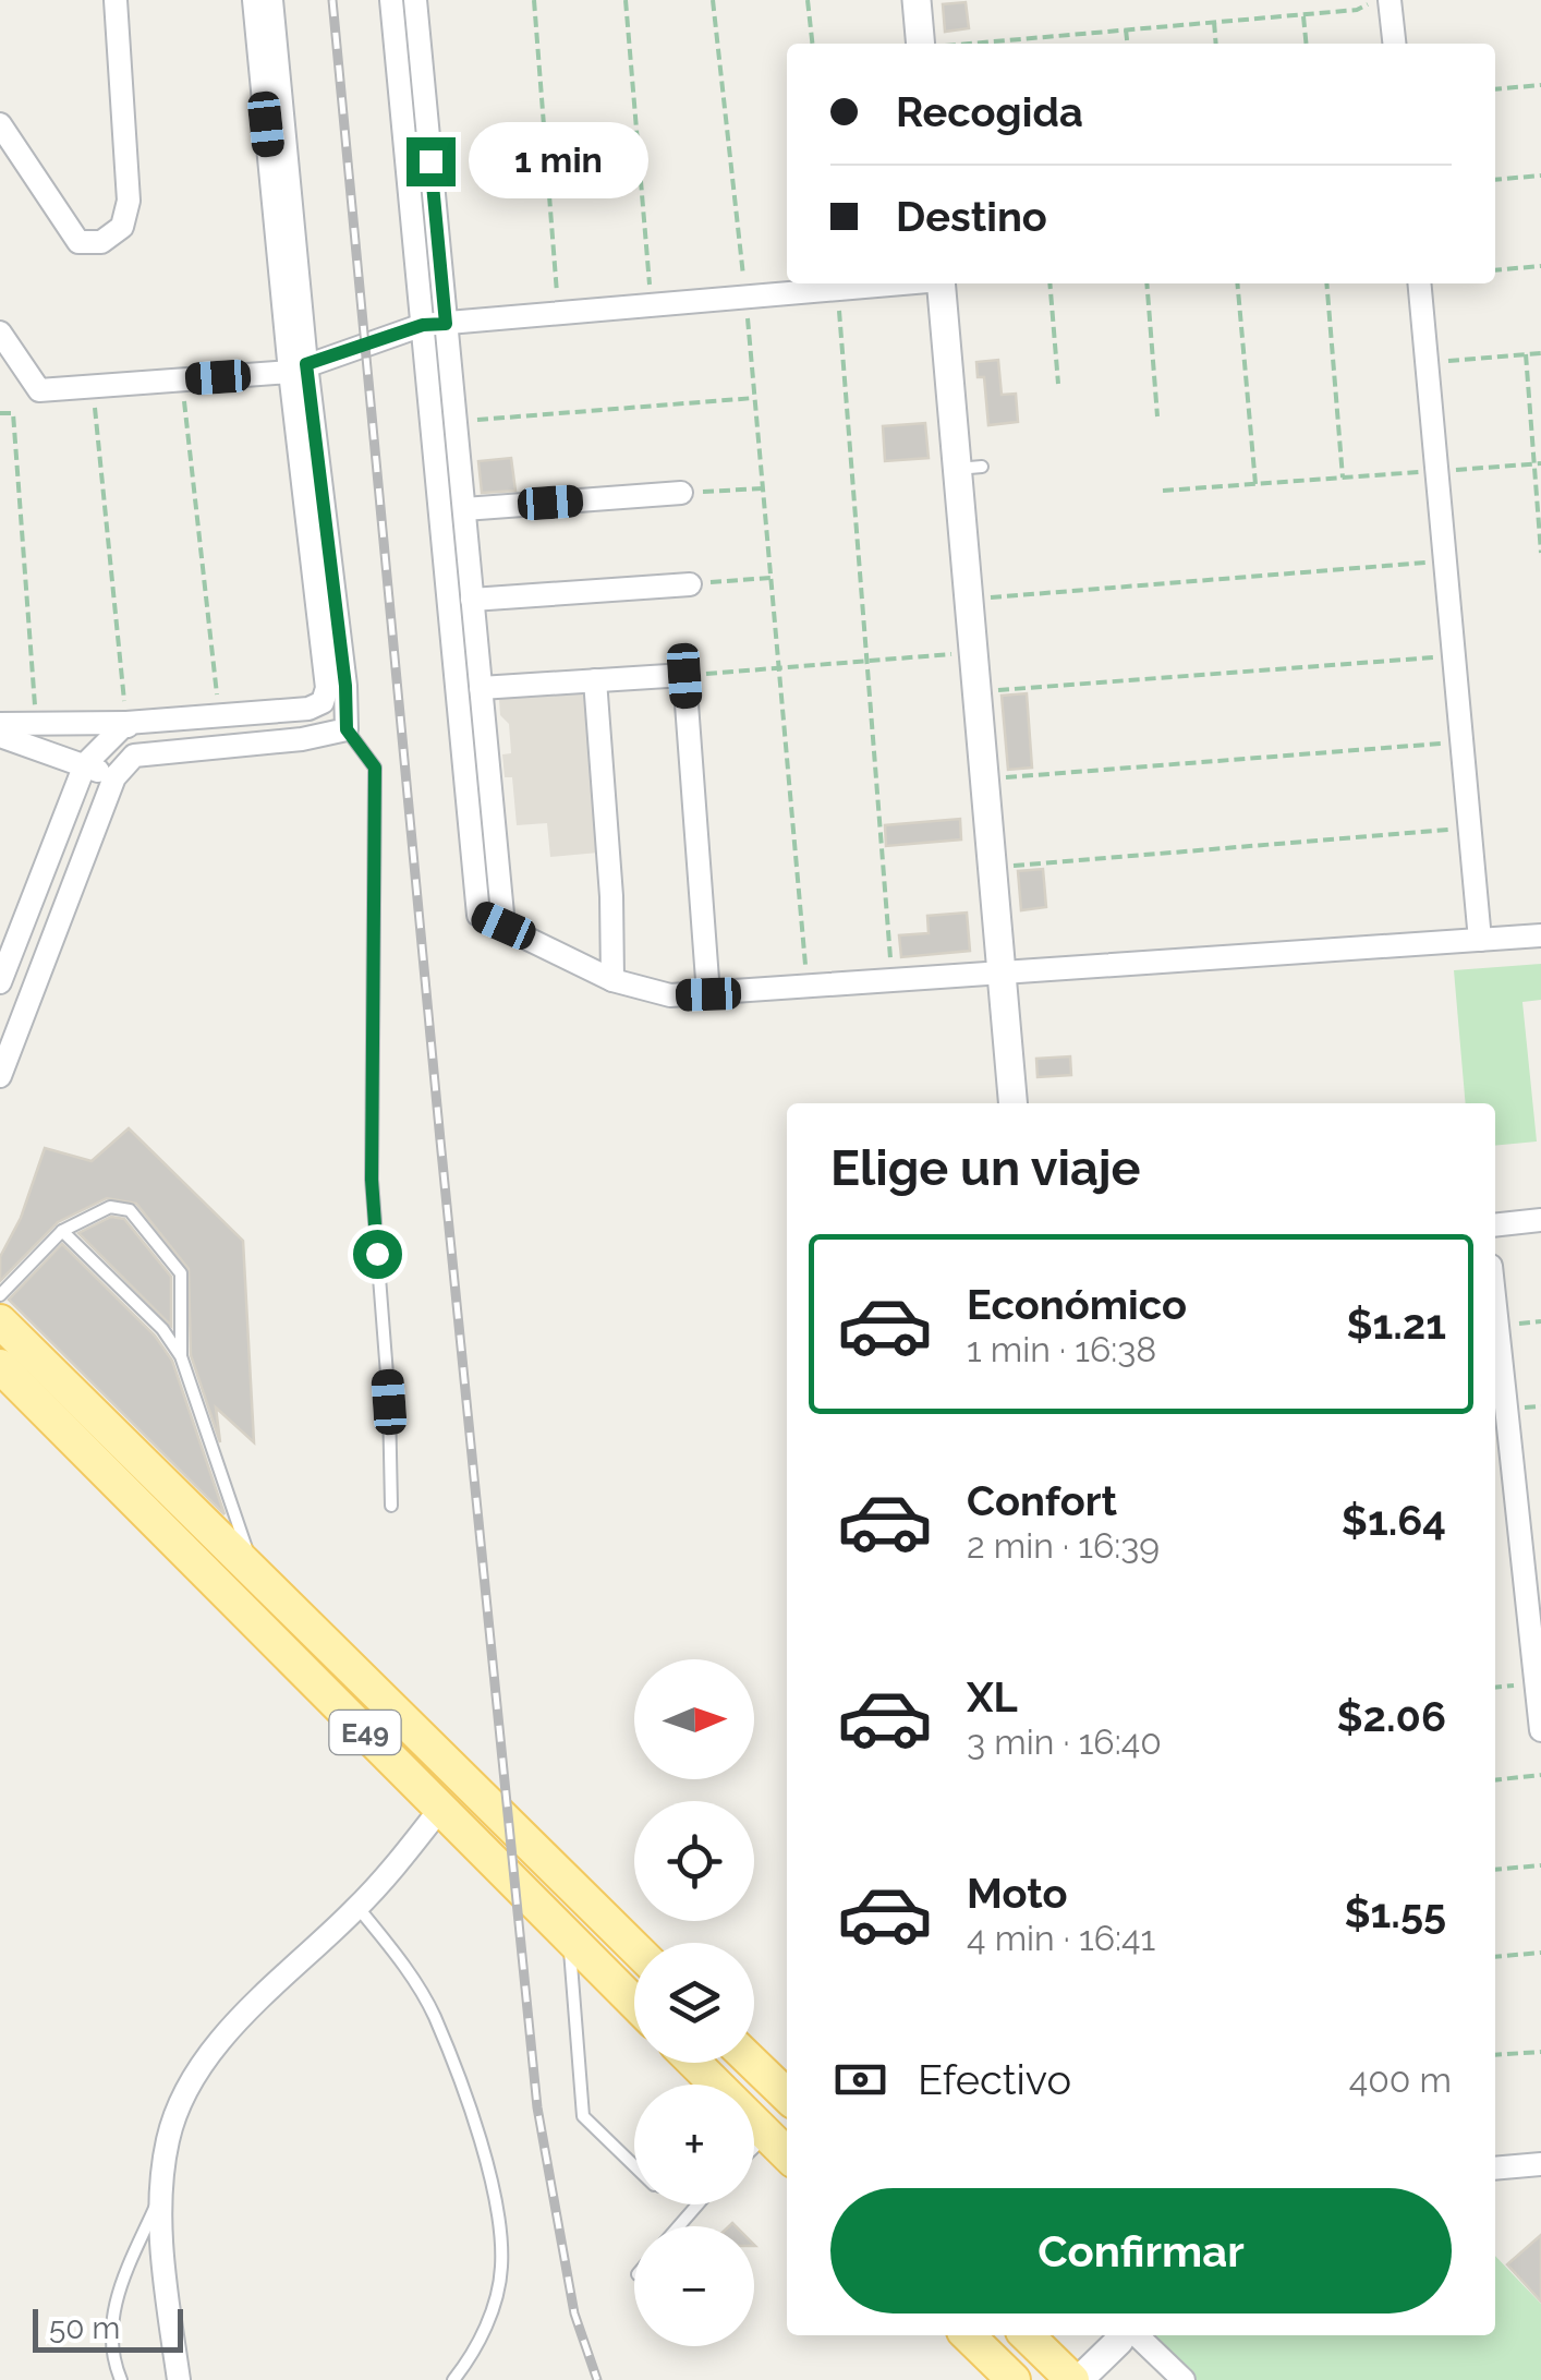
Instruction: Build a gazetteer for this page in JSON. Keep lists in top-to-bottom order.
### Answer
{
  "streets": {
    "main road": ["E49"]
  },
  "scale_bar": "50 m",
  "north": "right",
  "page": {
    "banner": ["Recogida", "Destino"],
    "bubble": "1 min",
    "heading": "Elige un viaje",
    "list": [
      {
        "name": "Económico",
        "note": "1 min · 16:38",
        "value": "$1.21"
      },
      {
        "name": "Confort",
        "note": "2 min · 16:39",
        "value": "$1.64"
      },
      {
        "name": "XL",
        "note": "3 min · 16:40",
        "value": "$2.06"
      },
      {
        "name": "Moto",
        "note": "4 min · 16:41",
        "value": "$1.55"
      }
    ],
    "map_buttons": ["+", "−"],
    "pay": ["Efectivo", "400 m"],
    "buttons": "Confirmar",
    "scale": "50 m"
  }
}
